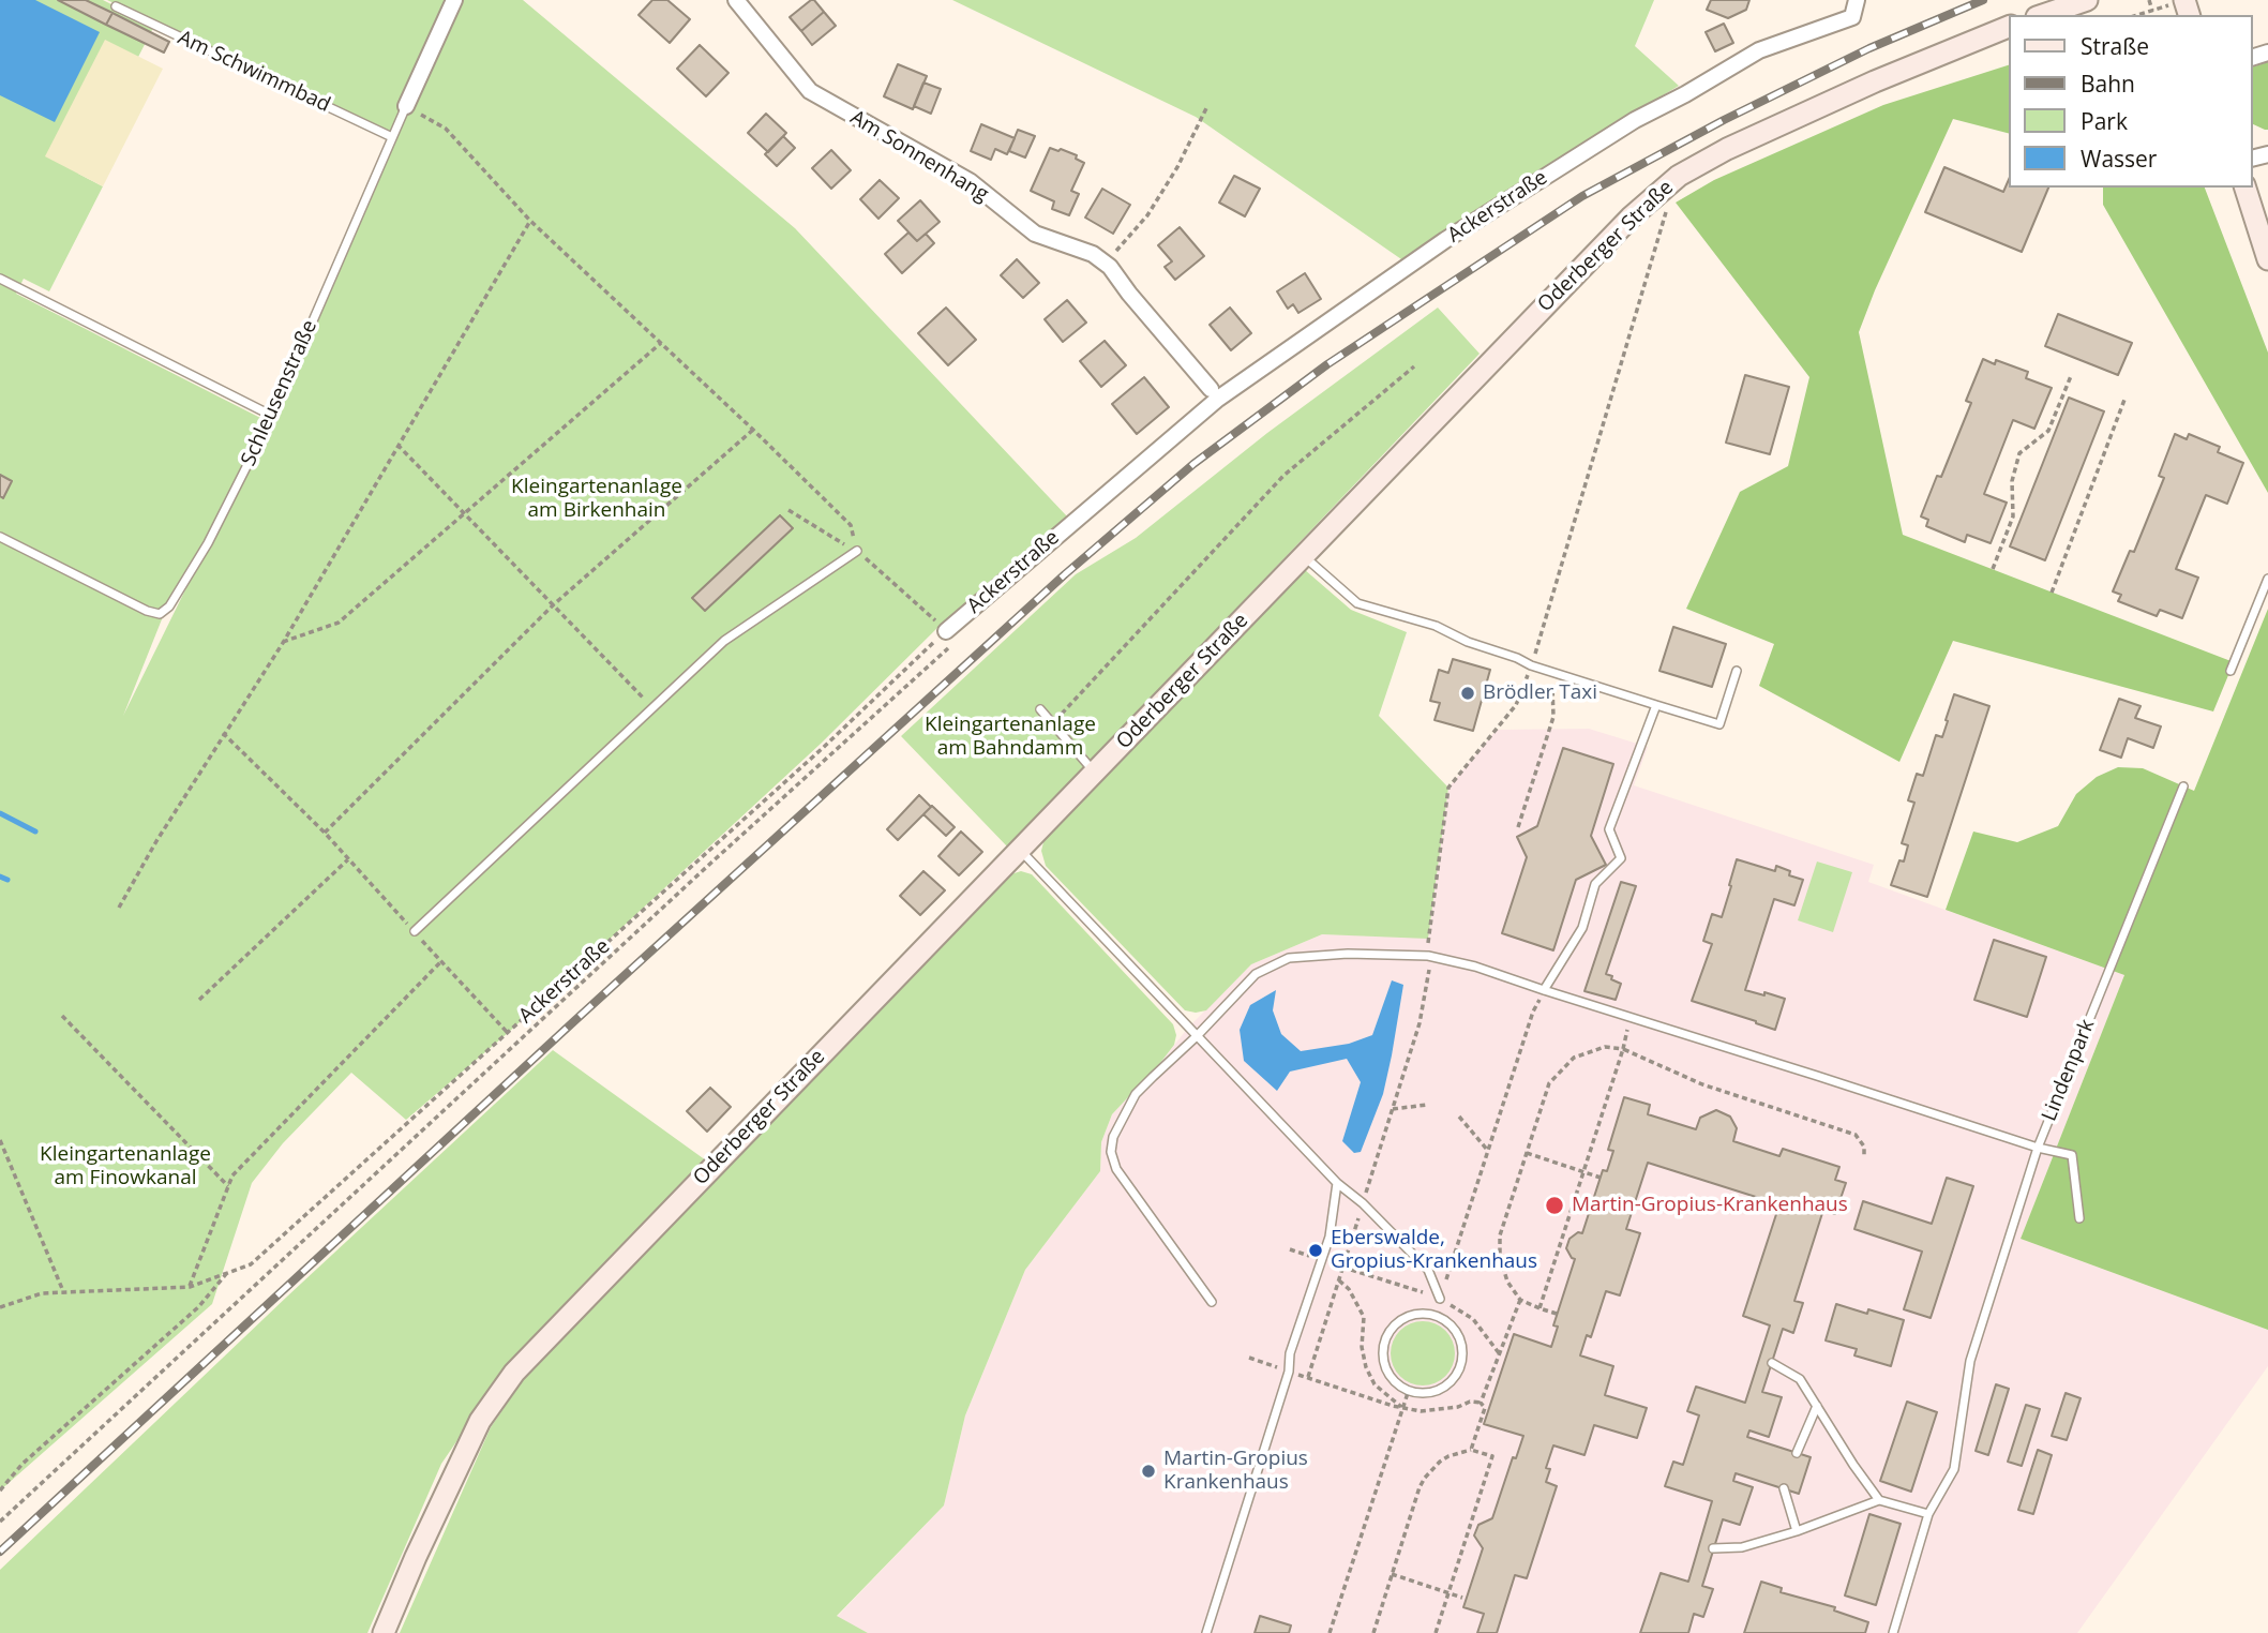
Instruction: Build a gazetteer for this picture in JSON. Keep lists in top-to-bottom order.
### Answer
{
  "streets": {
    "main road": ["Oderberger Straße"],
    "street": ["Am Sonnenhang", "Ackerstraße", "Schleusenstraße"],
    "lane": ["Am Schwimmbad", "Lindenpark"]
  },
  "crossings": [
    ["Am Schwimmbad", "Schleusenstraße"]
  ],
  "parks": ["Kleingartenanlage am Birkenhain", "Kleingartenanlage am Bahndamm", "Kleingartenanlage am Finowkanal"],
  "places": [
    "Brödler Taxi",
    "Martin-Gropius-Krankenhaus",
    "Eberswalde, Gropius-Krankenhaus",
    "Martin-Gropius Krankenhaus"
  ],
  "legend": [
    "Straße",
    "Bahn",
    "Park",
    "Wasser"
  ]
}
